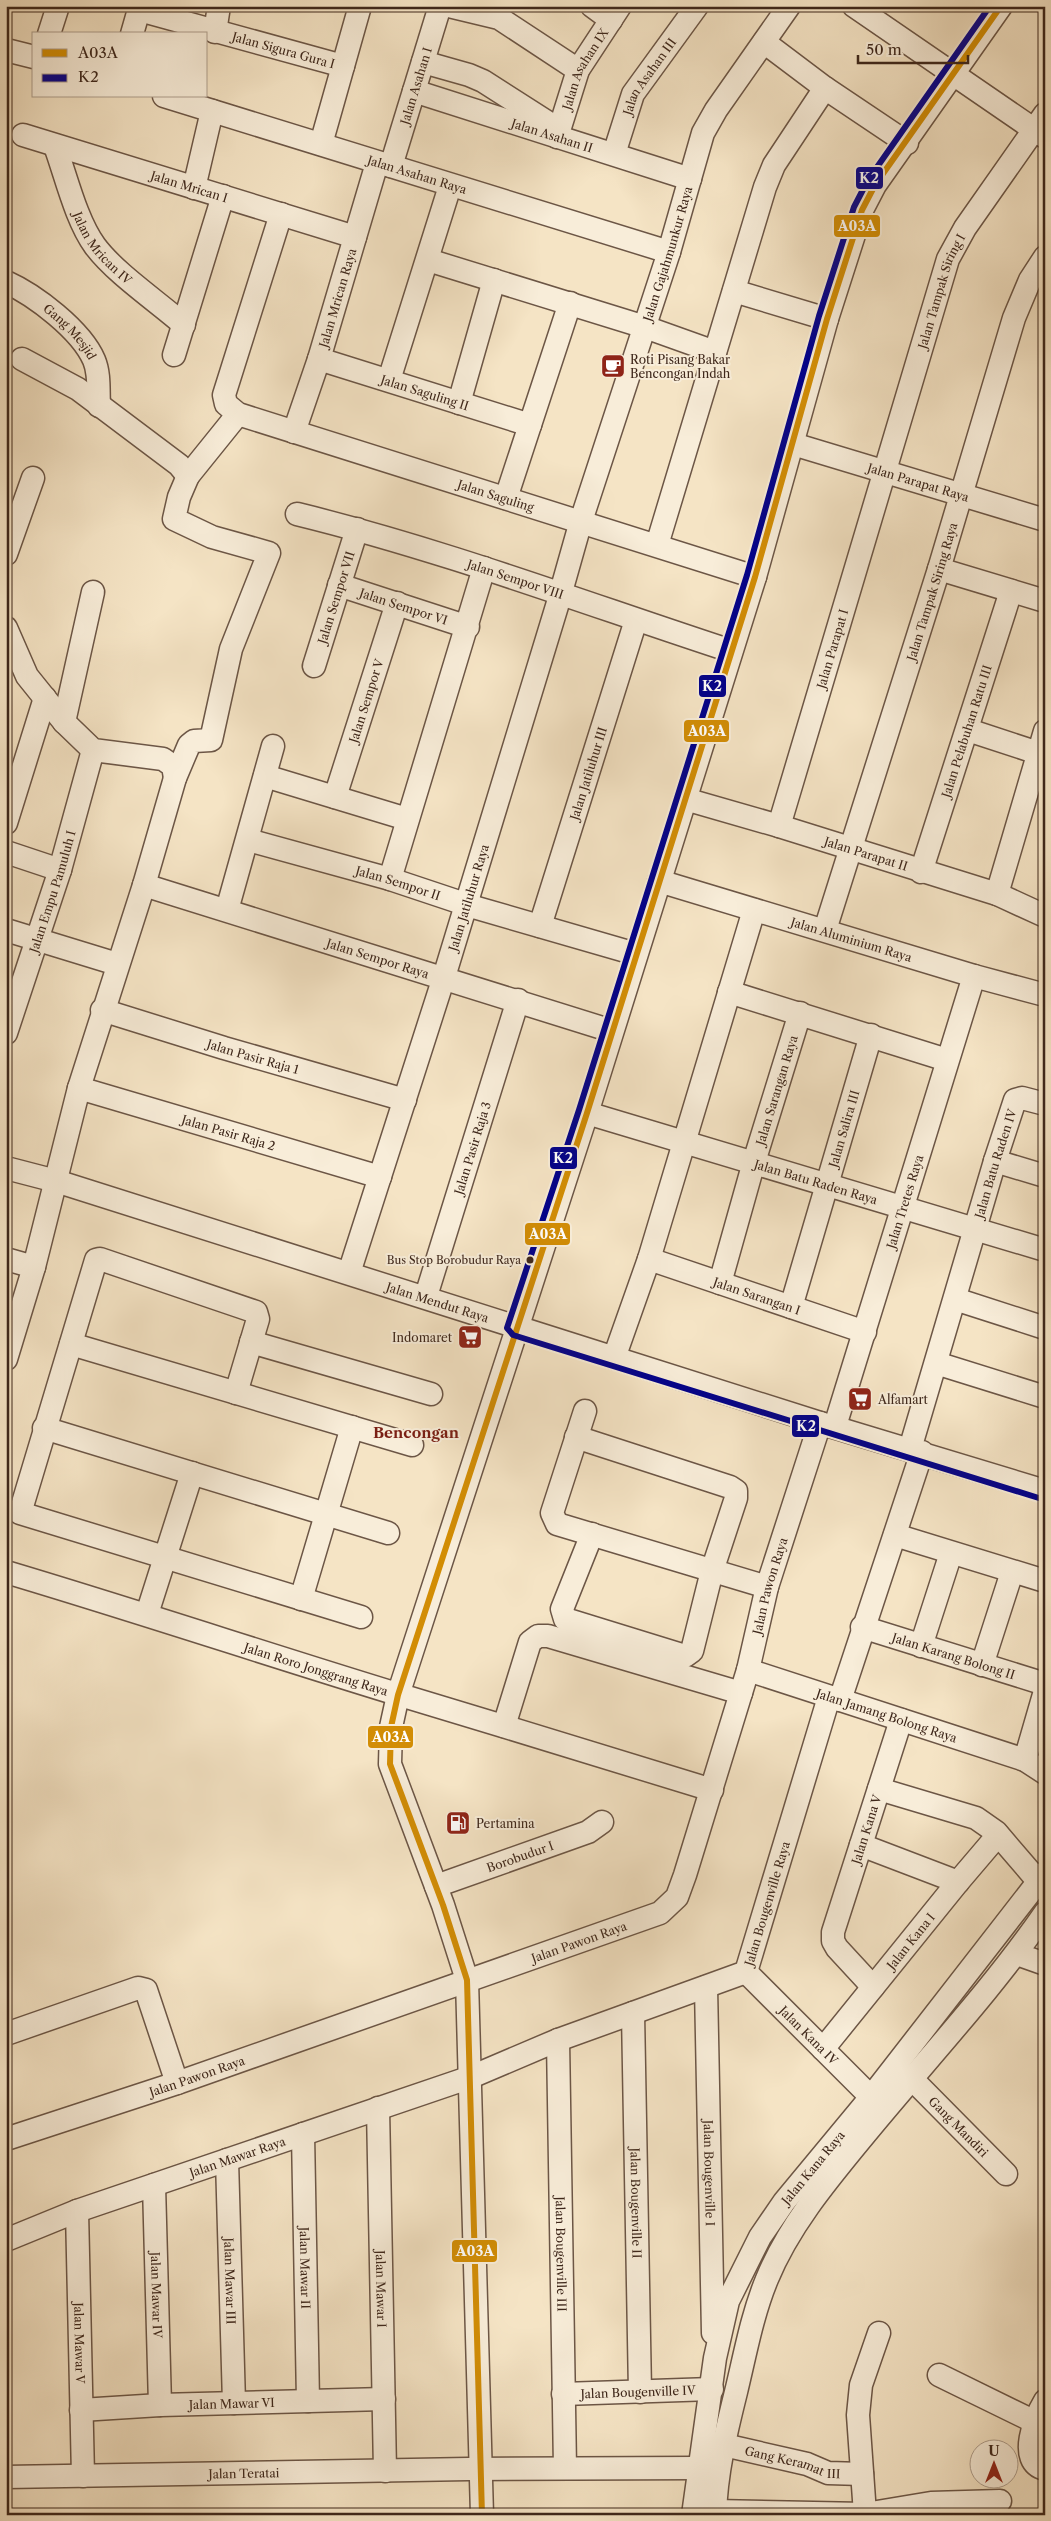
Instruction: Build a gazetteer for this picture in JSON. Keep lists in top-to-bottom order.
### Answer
{
  "streets": {
    "street": [
      "Jalan Sigura Gura I",
      "Jalan Asahan IX",
      "Jalan Asahan III",
      "Jalan Asahan I",
      "Jalan Asahan II",
      "Jalan Asahan Raya",
      "Jalan Mrican I",
      "Jalan Mrican IV",
      "Jalan Gajahmunkur Raya",
      "Jalan Tampak Siring I",
      "Jalan Mrican Raya",
      "Gang Mesjid",
      "Jalan Saguling II",
      "Jalan Parapat Raya",
      "Jalan Saguling",
      "Jalan Sempor VIII",
      "Jalan Tampak Siring Raya",
      "Jalan Sempor VII",
      "Jalan Sempor VI",
      "Jalan Parapat I",
      "Jalan Sempor V",
      "Jalan Pelabuhan Ratu III",
      "Jalan Jatiluhur III",
      "Jalan Parapat II",
      "Jalan Sempor II",
      "Jalan Empu Pamuluh I",
      "Jalan Jatiluhur Raya",
      "Jalan Aluminium Raya",
      "Jalan Sempor Raya",
      "Jalan Pasir Raja 1",
      "Jalan Sarangan Raya",
      "Jalan Salira III",
      "Jalan Pasir Raja 2",
      "Jalan Pasir Raja 3",
      "Jalan Batu Raden IV",
      "Jalan Batu Raden Raya",
      "Jalan Tretes Raya",
      "Jalan Sarangan I",
      "Jalan Mendut Raya",
      "Jalan Pawon Raya",
      "Jalan Karang Bolong II",
      "Jalan Roro Jonggrang Raya",
      "Jalan Jamang Bolong Raya",
      "Jalan Kana V",
      "Borobudur I",
      "Jalan Bougenville Raya",
      "Jalan Kana I",
      "Jalan Kana IV",
      "Gang Mandiri",
      "Jalan Mawar Raya",
      "Jalan Kana Raya",
      "Jalan Bougenville I",
      "Jalan Bougenville II",
      "Jalan Bougenville III",
      "Jalan Mawar II",
      "Jalan Mawar III",
      "Jalan Mawar I",
      "Jalan Mawar IV",
      "Jalan Mawar V",
      "Jalan Bougenville IV",
      "Jalan Mawar VI",
      "Gang Keramat III",
      "Jalan Teratai"
    ]
  },
  "crossings": [
    ["Jalan Asahan IX", "Jalan Asahan II"],
    ["Jalan Asahan III", "Jalan Asahan II"],
    ["Jalan Asahan I", "Jalan Asahan II"],
    ["Jalan Asahan I", "Jalan Asahan Raya"],
    ["Jalan Asahan I", "Jalan Mrican Raya"],
    ["Jalan Asahan II", "Jalan Gajahmunkur Raya"],
    ["Jalan Asahan Raya", "Jalan Gajahmunkur Raya"],
    ["Jalan Asahan Raya", "Jalan Mrican Raya"],
    ["Jalan Mrican I", "Jalan Mrican IV"],
    ["Jalan Mrican I", "Jalan Mrican Raya"],
    ["Jalan Gajahmunkur Raya", "Jalan Saguling"],
    ["Jalan Gajahmunkur Raya", "Jalan Jatiluhur Raya"],
    ["Jalan Tampak Siring I", "Jalan Parapat Raya"],
    ["Jalan Tampak Siring I", "Jalan Parapat I"],
    ["Jalan Mrican Raya", "Jalan Saguling II"],
    ["Jalan Mrican Raya", "Jalan Saguling"],
    ["Jalan Parapat Raya", "Jalan Tampak Siring Raya"],
    ["Jalan Parapat Raya", "Jalan Parapat I"],
    ["Jalan Saguling", "Jalan Jatiluhur Raya"],
    ["Jalan Sempor VIII", "Jalan Sempor VII"],
    ["Jalan Sempor VIII", "Jalan Jatiluhur III"],
    ["Jalan Sempor VIII", "Jalan Jatiluhur Raya"],
    ["Jalan Tampak Siring Raya", "Jalan Parapat II"],
    ["Jalan Tampak Siring Raya", "Jalan Aluminium Raya"],
    ["Jalan Sempor VII", "Jalan Sempor VI"],
    ["Jalan Sempor VI", "Jalan Sempor V"],
    ["Jalan Parapat I", "Jalan Parapat II"],
    ["Jalan Pelabuhan Ratu III", "Jalan Parapat II"],
    ["Jalan Jatiluhur III", "Jalan Sempor II"],
    ["Jalan Sempor II", "Jalan Jatiluhur Raya"],
    ["Jalan Jatiluhur Raya", "Jalan Sempor Raya"],
    ["Jalan Jatiluhur Raya", "Jalan Pasir Raja 1"],
    ["Jalan Jatiluhur Raya", "Jalan Pasir Raja 2"],
    ["Jalan Jatiluhur Raya", "Jalan Mendut Raya"],
    ["Jalan Aluminium Raya", "Jalan Tretes Raya"],
    ["Jalan Sempor Raya", "Jalan Pasir Raja 3"],
    ["Jalan Sarangan Raya", "Jalan Batu Raden Raya"],
    ["Jalan Sarangan Raya", "Jalan Sarangan I"],
    ["Jalan Salira III", "Jalan Batu Raden Raya"],
    ["Jalan Salira III", "Jalan Sarangan I"],
    ["Jalan Pasir Raja 3", "Jalan Mendut Raya"],
    ["Jalan Batu Raden IV", "Jalan Batu Raden Raya"],
    ["Jalan Batu Raden IV", "Jalan Mendut Raya"],
    ["Jalan Batu Raden IV", "Jalan Bougenville Raya"],
    ["Jalan Batu Raden Raya", "Jalan Tretes Raya"],
    ["Jalan Tretes Raya", "Jalan Sarangan I"],
    ["Jalan Tretes Raya", "Jalan Mendut Raya"],
    ["Jalan Tretes Raya", "Jalan Pawon Raya"],
    ["Jalan Mendut Raya", "Jalan Pawon Raya"],
    ["Jalan Mendut Raya", "Jalan Bougenville Raya"],
    ["Jalan Pawon Raya", "Jalan Roro Jonggrang Raya"],
    ["Jalan Pawon Raya", "Jalan Jamang Bolong Raya"],
    ["Jalan Karang Bolong II", "Jalan Bougenville Raya"],
    ["Jalan Jamang Bolong Raya", "Jalan Kana V"],
    ["Jalan Jamang Bolong Raya", "Jalan Bougenville Raya"],
    ["Jalan Kana V", "Jalan Kana I"],
    ["Jalan Bougenville Raya", "Jalan Kana IV"],
    ["Jalan Bougenville Raya", "Jalan Mawar Raya"],
    ["Jalan Bougenville Raya", "Jalan Bougenville I"],
    ["Jalan Bougenville Raya", "Jalan Bougenville II"],
    ["Jalan Bougenville Raya", "Jalan Bougenville III"],
    ["Jalan Kana I", "Jalan Kana IV"],
    ["Jalan Kana IV", "Jalan Kana Raya"],
    ["Jalan Mawar Raya", "Jalan Mawar II"],
    ["Jalan Mawar Raya", "Jalan Mawar III"],
    ["Jalan Mawar Raya", "Jalan Mawar I"],
    ["Jalan Mawar Raya", "Jalan Mawar IV"],
    ["Jalan Mawar Raya", "Jalan Mawar V"],
    ["Jalan Kana Raya", "Jalan Bougenville I"],
    ["Jalan Kana Raya", "Jalan Bougenville IV"],
    ["Jalan Kana Raya", "Jalan Teratai"],
    ["Jalan Bougenville II", "Jalan Bougenville IV"],
    ["Jalan Bougenville III", "Jalan Bougenville IV"],
    ["Jalan Bougenville III", "Jalan Teratai"],
    ["Jalan Mawar II", "Jalan Mawar VI"],
    ["Jalan Mawar III", "Jalan Mawar VI"],
    ["Jalan Mawar I", "Jalan Mawar VI"],
    ["Jalan Mawar I", "Jalan Teratai"],
    ["Jalan Mawar IV", "Jalan Mawar VI"],
    ["Jalan Mawar V", "Jalan Mawar VI"],
    ["Jalan Mawar V", "Jalan Teratai"]
  ],
  "districts": ["Bencongan"],
  "places": {
    "cafe": ["Roti Pisang Bakar Bencongan Indah"],
    "other": ["Bus Stop Borobudur Raya"],
    "supermarket": ["Indomaret", "Alfamart"],
    "fuel station": ["Pertamina"]
  },
  "lines": ["transit line A03A", "transit line K2"],
  "legend": ["A03A", "K2"],
  "scale_bar": "50 m",
  "north": "top"
}
